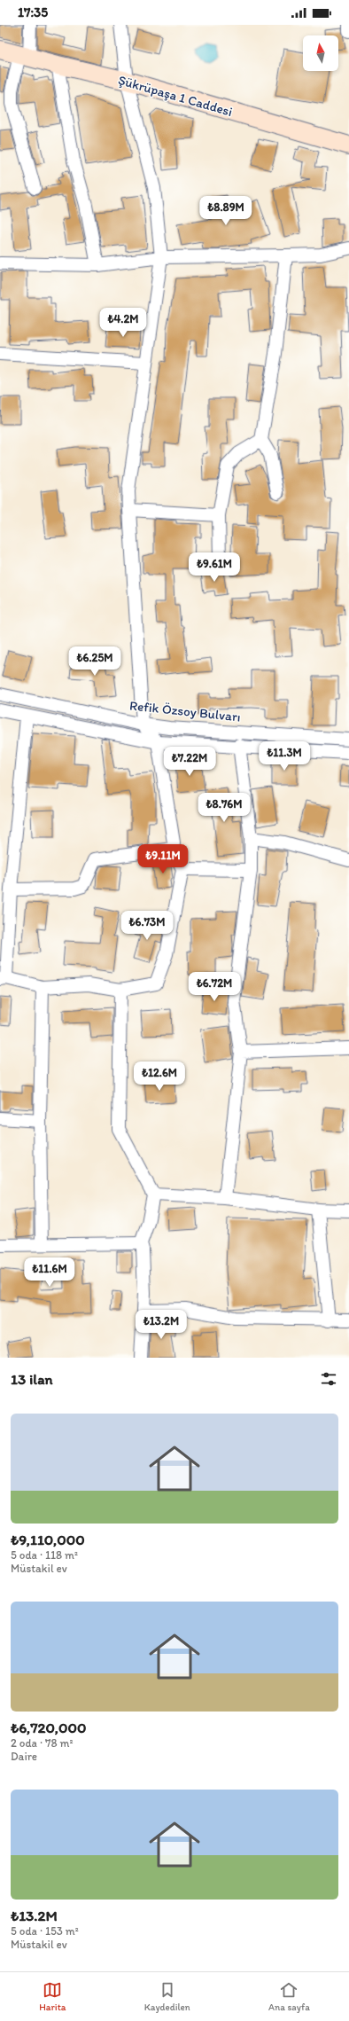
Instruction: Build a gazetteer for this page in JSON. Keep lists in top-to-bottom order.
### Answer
{
  "streets": {
    "main road": ["Şükrüpaşa 1 Caddesi"],
    "street": ["Refik Özsoy Bulvarı"]
  },
  "north": "top",
  "page": {
    "status": "17:35",
    "price": [
      "₺8.89M",
      "₺4.2M",
      "₺9.61M",
      "₺6.25M",
      "₺11.3M",
      "₺7.22M",
      "₺8.76M",
      "₺9.11M",
      "₺6.73M",
      "₺6.72M",
      "₺12.6M",
      "₺11.6M",
      "₺13.2M"
    ],
    "heading": "13 ilan",
    "list": [
      {
        "name": "₺9,110,000",
        "note": "5 oda · 118 m² · Müstakil ev"
      },
      {
        "name": "₺6,720,000",
        "note": "2 oda · 78 m² · Daire"
      },
      {
        "name": "₺13.2M",
        "note": "5 oda · 153 m² · Müstakil ev"
      }
    ],
    "tabs": ["Harita", "Kaydedilen", "Ana sayfa"]
  }
}
